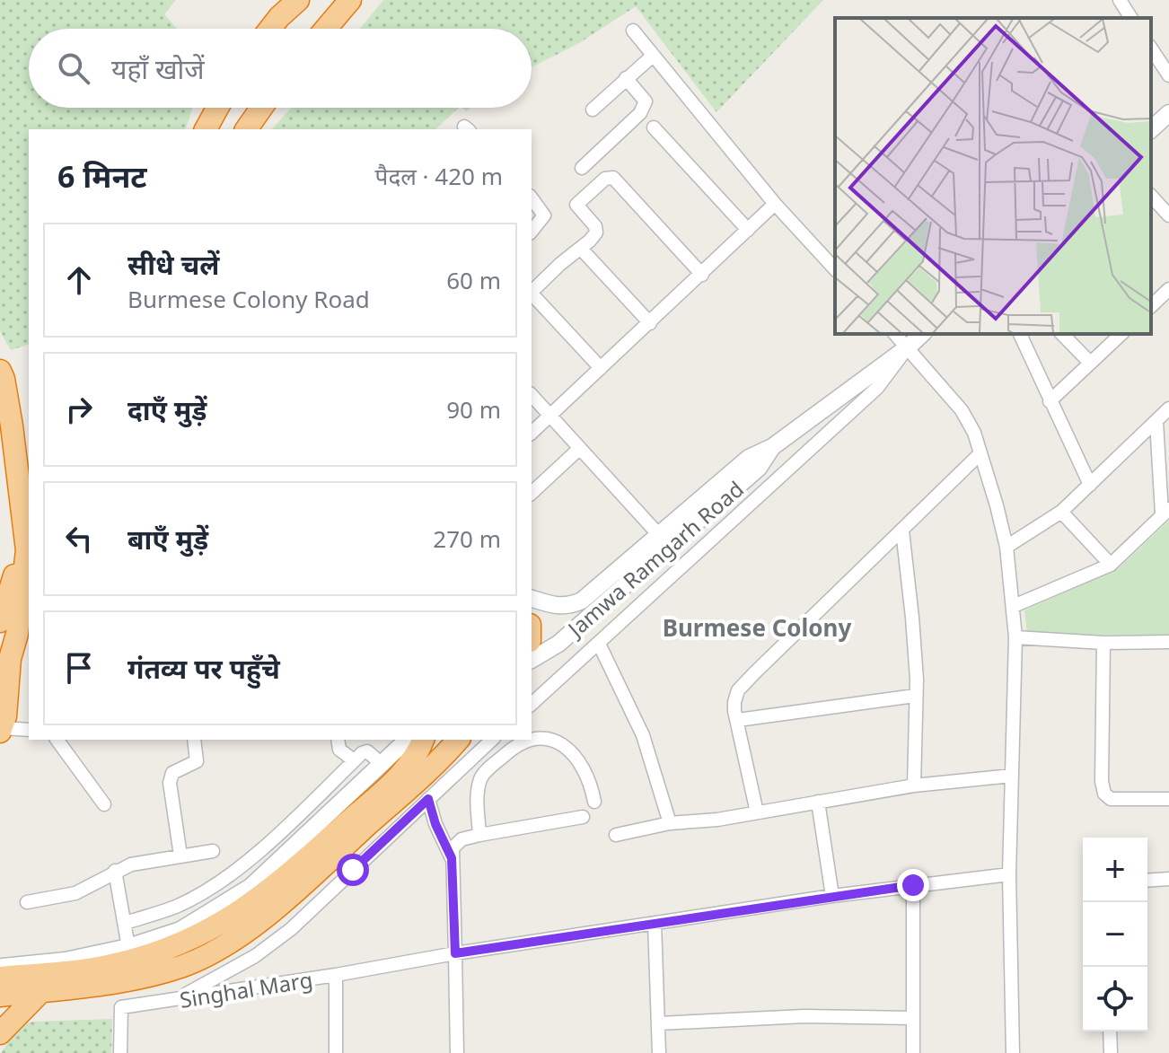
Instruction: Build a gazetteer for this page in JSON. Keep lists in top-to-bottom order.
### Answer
{
  "streets": {
    "main road": ["Jamwa Ramgarh Road"],
    "street": ["Singhal Marg"]
  },
  "districts": ["Burmese Colony"],
  "page": {
    "search": "यहाँ खोजें",
    "heading": ["6 मिनट", "पैदल · 420 m"],
    "list": [
      ["सीधे चलें", "Burmese Colony Road", "60 m"],
      ["दाएँ मुड़ें", "90 m"],
      ["बाएँ मुड़ें", "270 m"],
      "गंतव्य पर पहुँचे"
    ],
    "map_buttons": ["+", "−"]
  }
}
